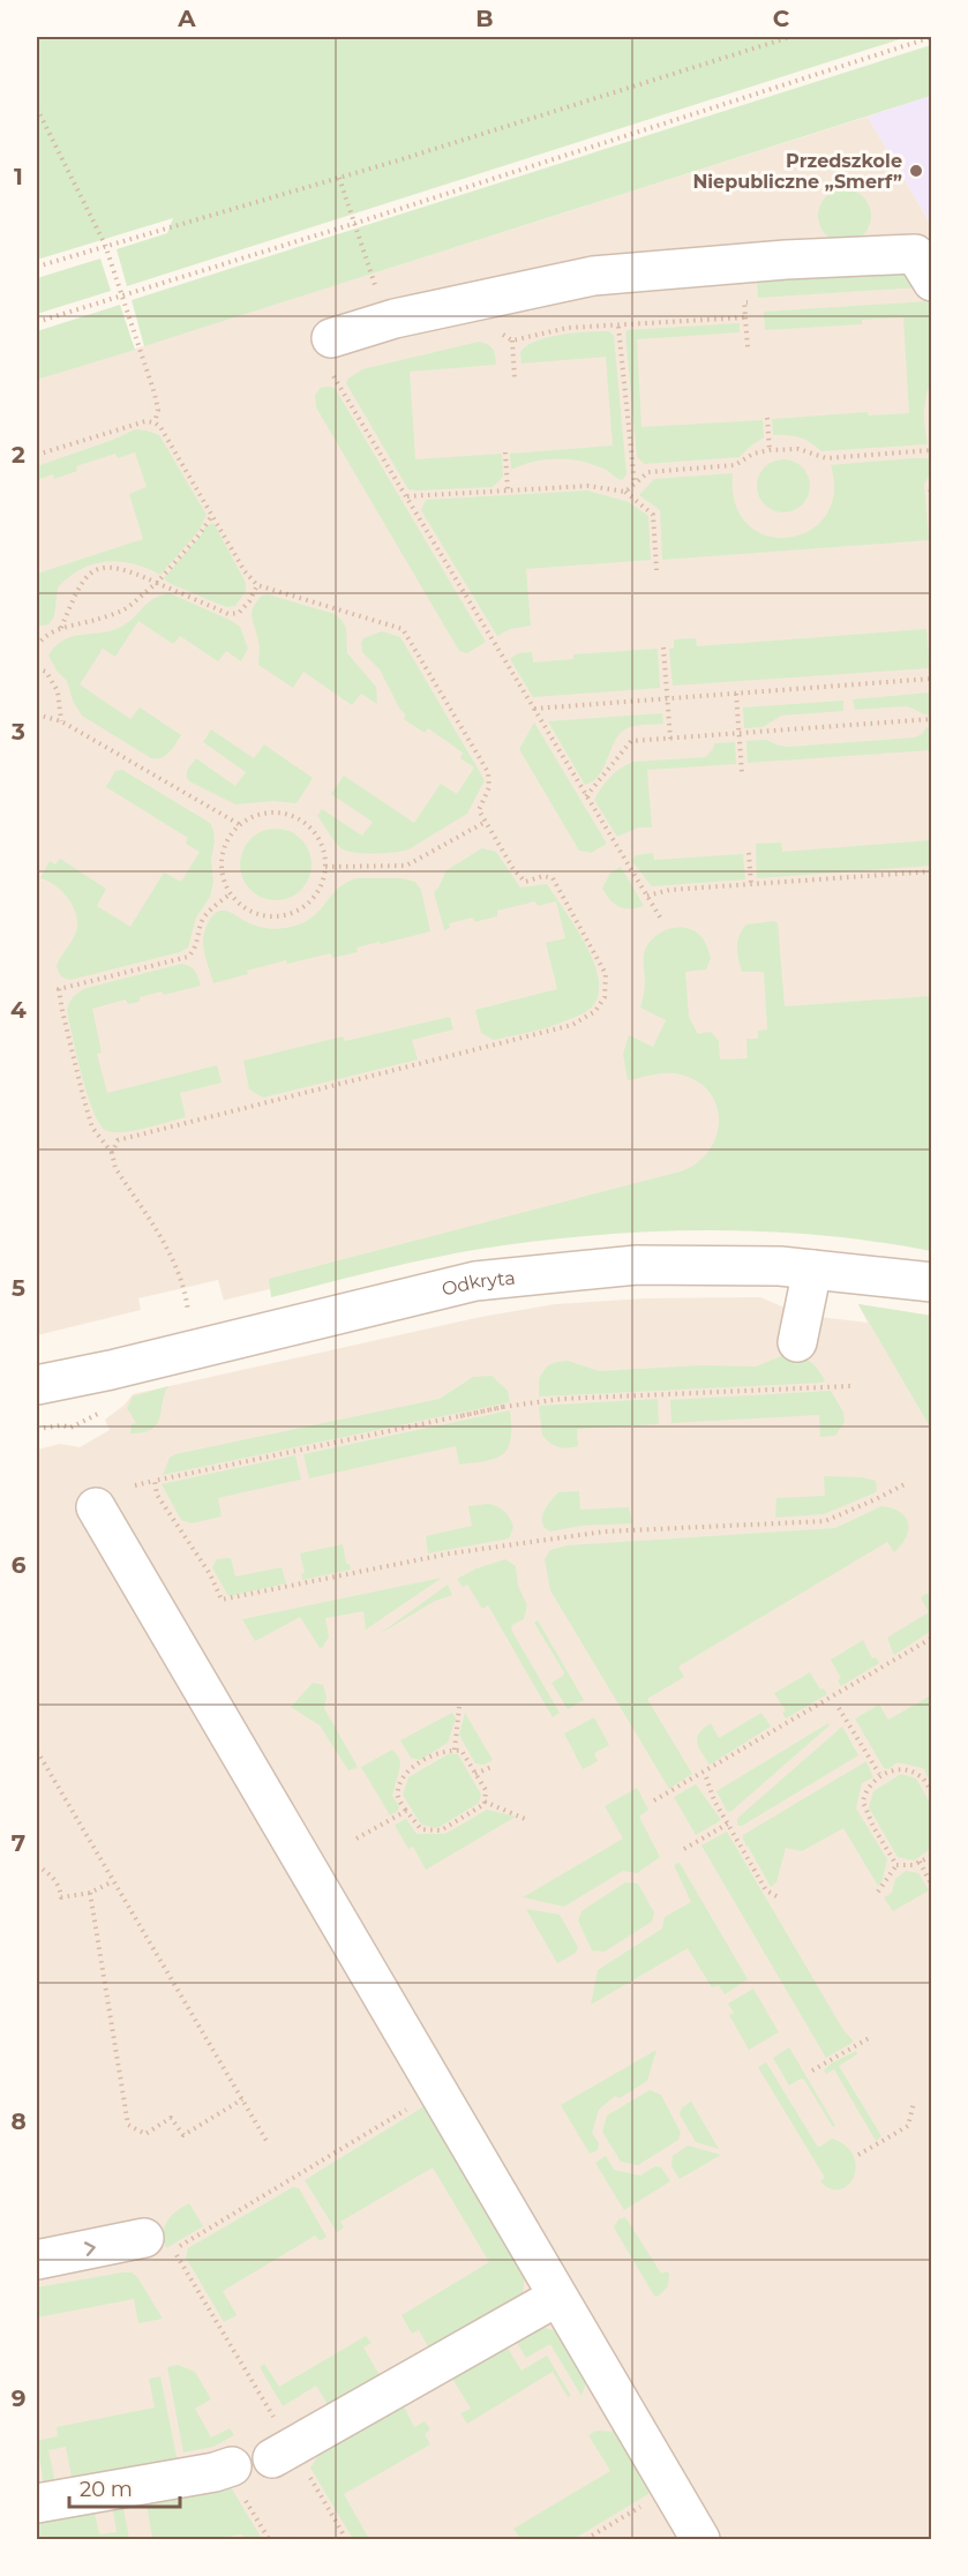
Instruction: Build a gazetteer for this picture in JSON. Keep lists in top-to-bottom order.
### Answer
{
  "streets": {
    "street": ["Odkryta"]
  },
  "places": ["Przedszkole Niepubliczne „Smerf”"],
  "scale_bar": "20 m",
  "grid": {
    "columns": ["A", "B", "C"],
    "rows": [
      "1",
      "2",
      "3",
      "4",
      "5",
      "6",
      "7",
      "8",
      "9"
    ]
  }
}
